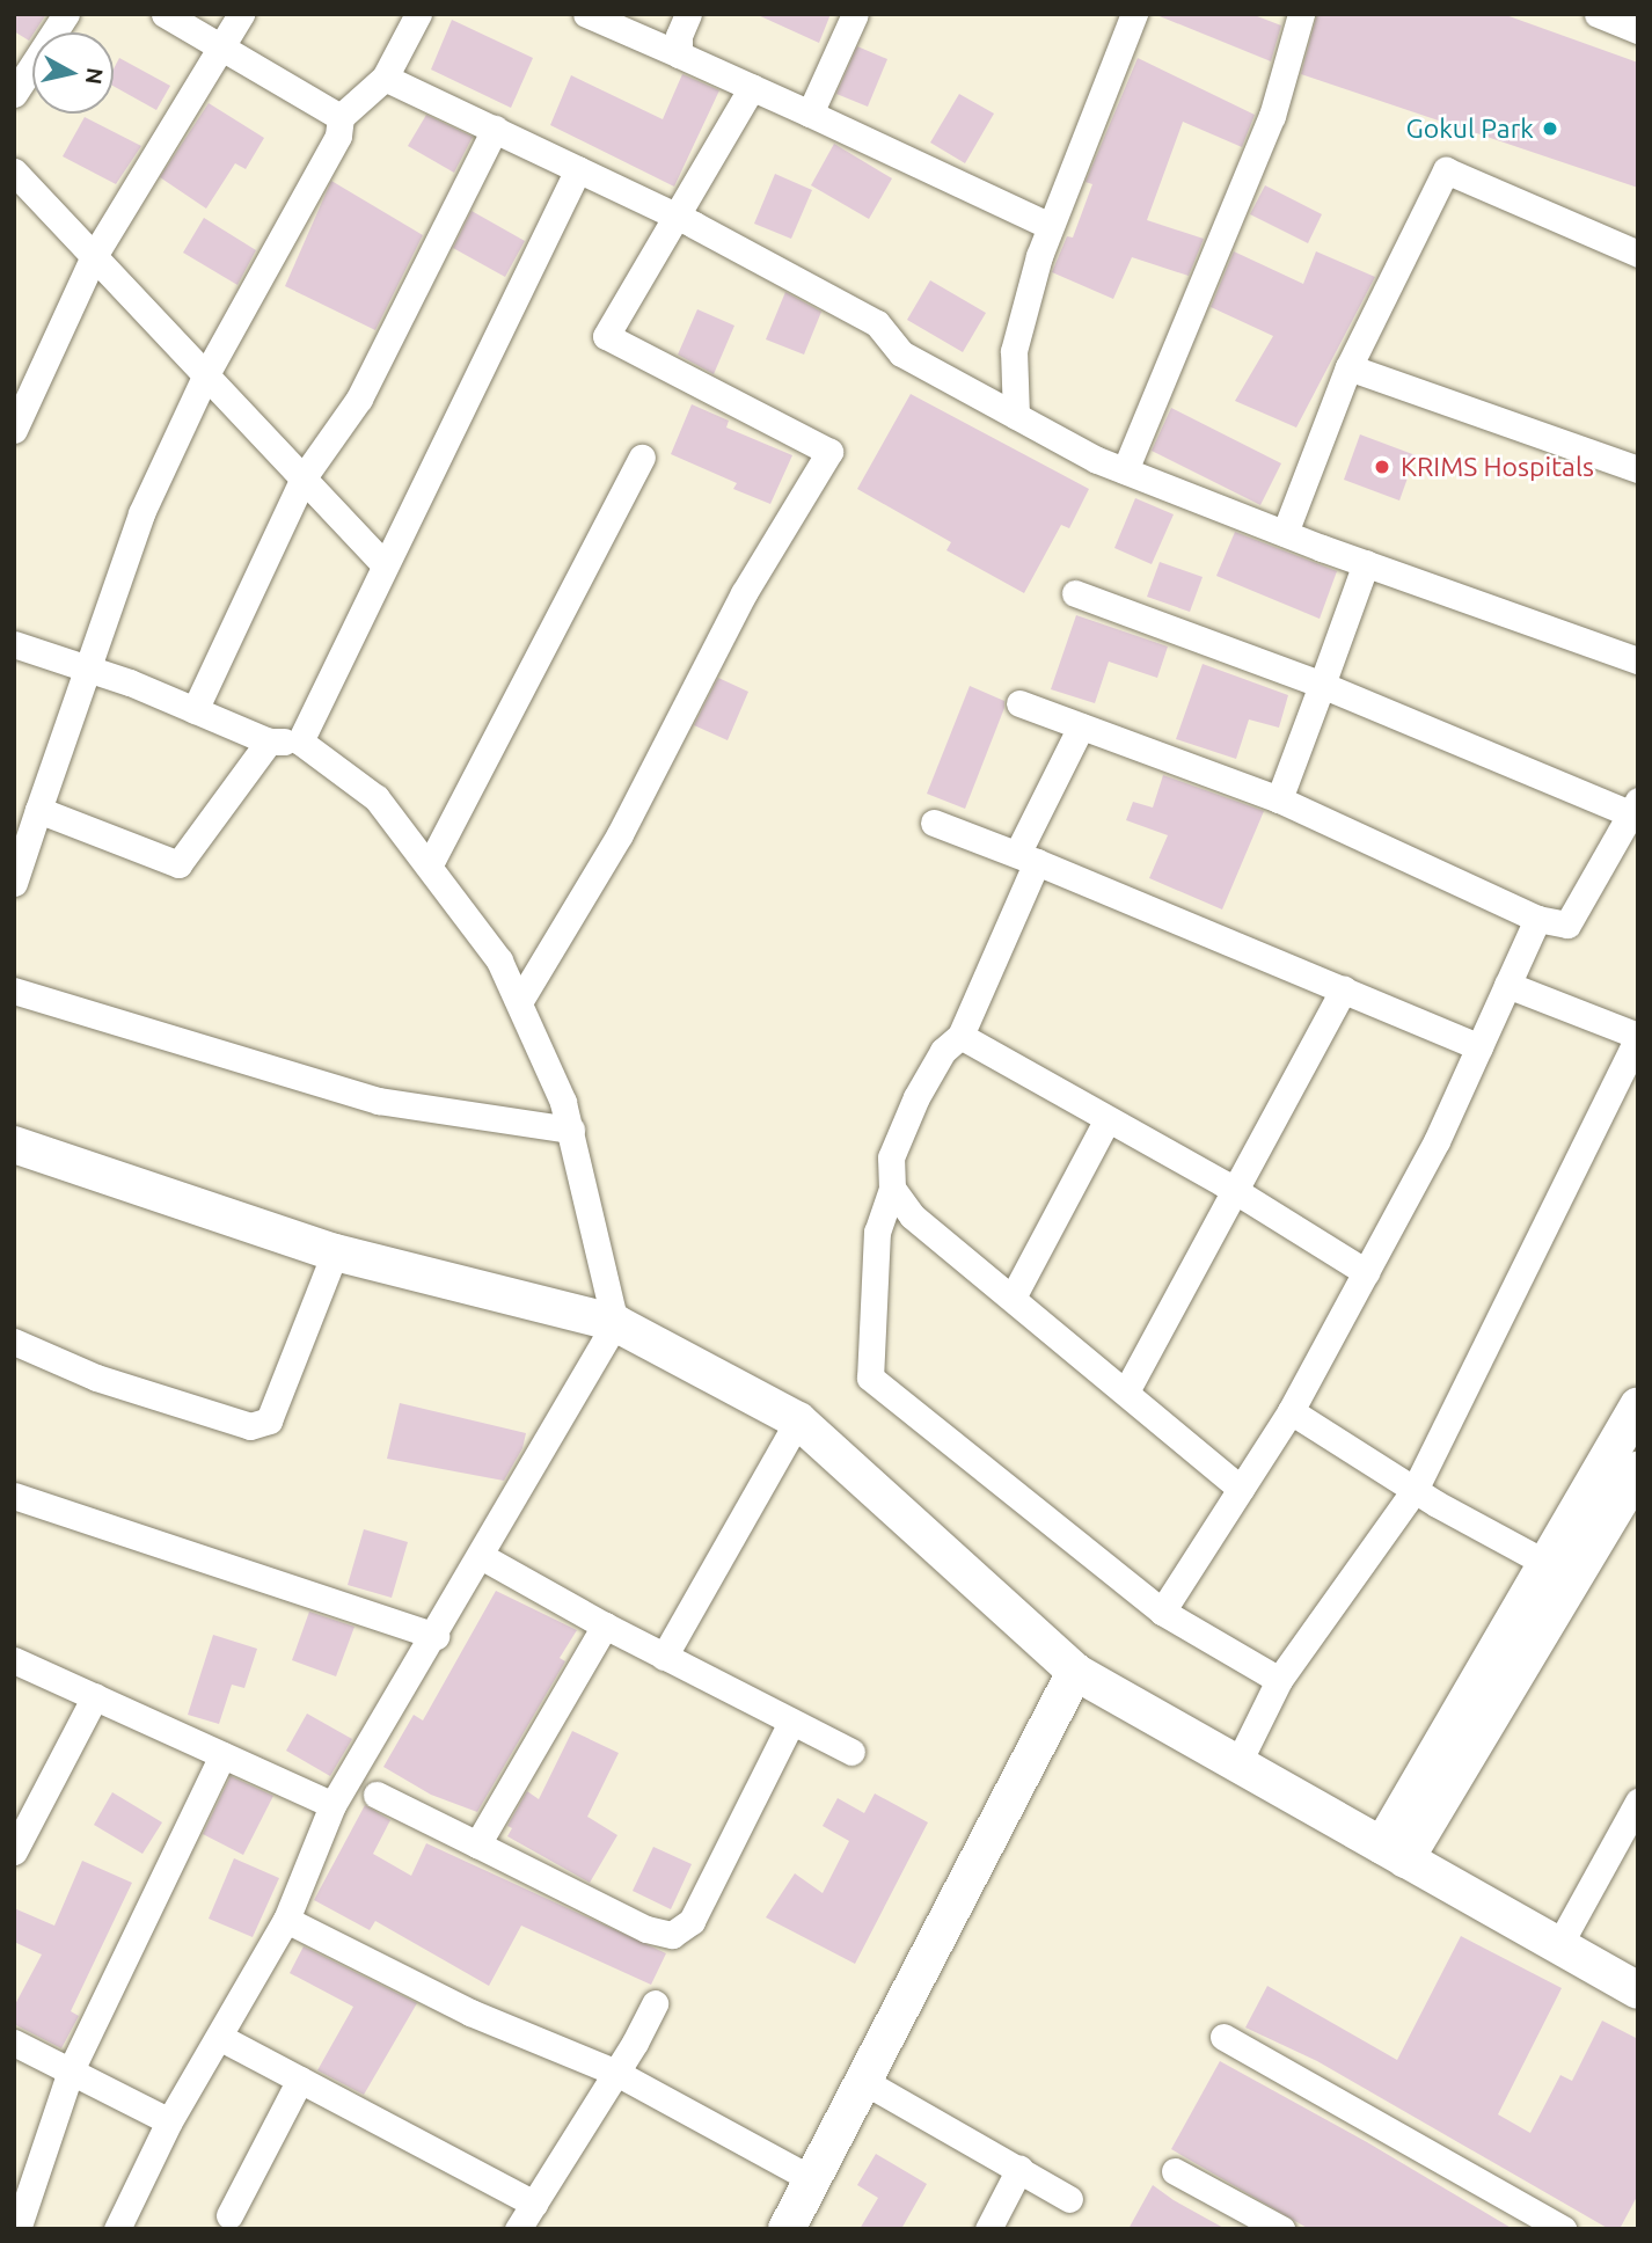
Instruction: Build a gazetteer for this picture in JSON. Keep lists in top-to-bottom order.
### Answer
{
  "places": ["Gokul Park", "KRIMS Hospitals"],
  "north": "right"
}
